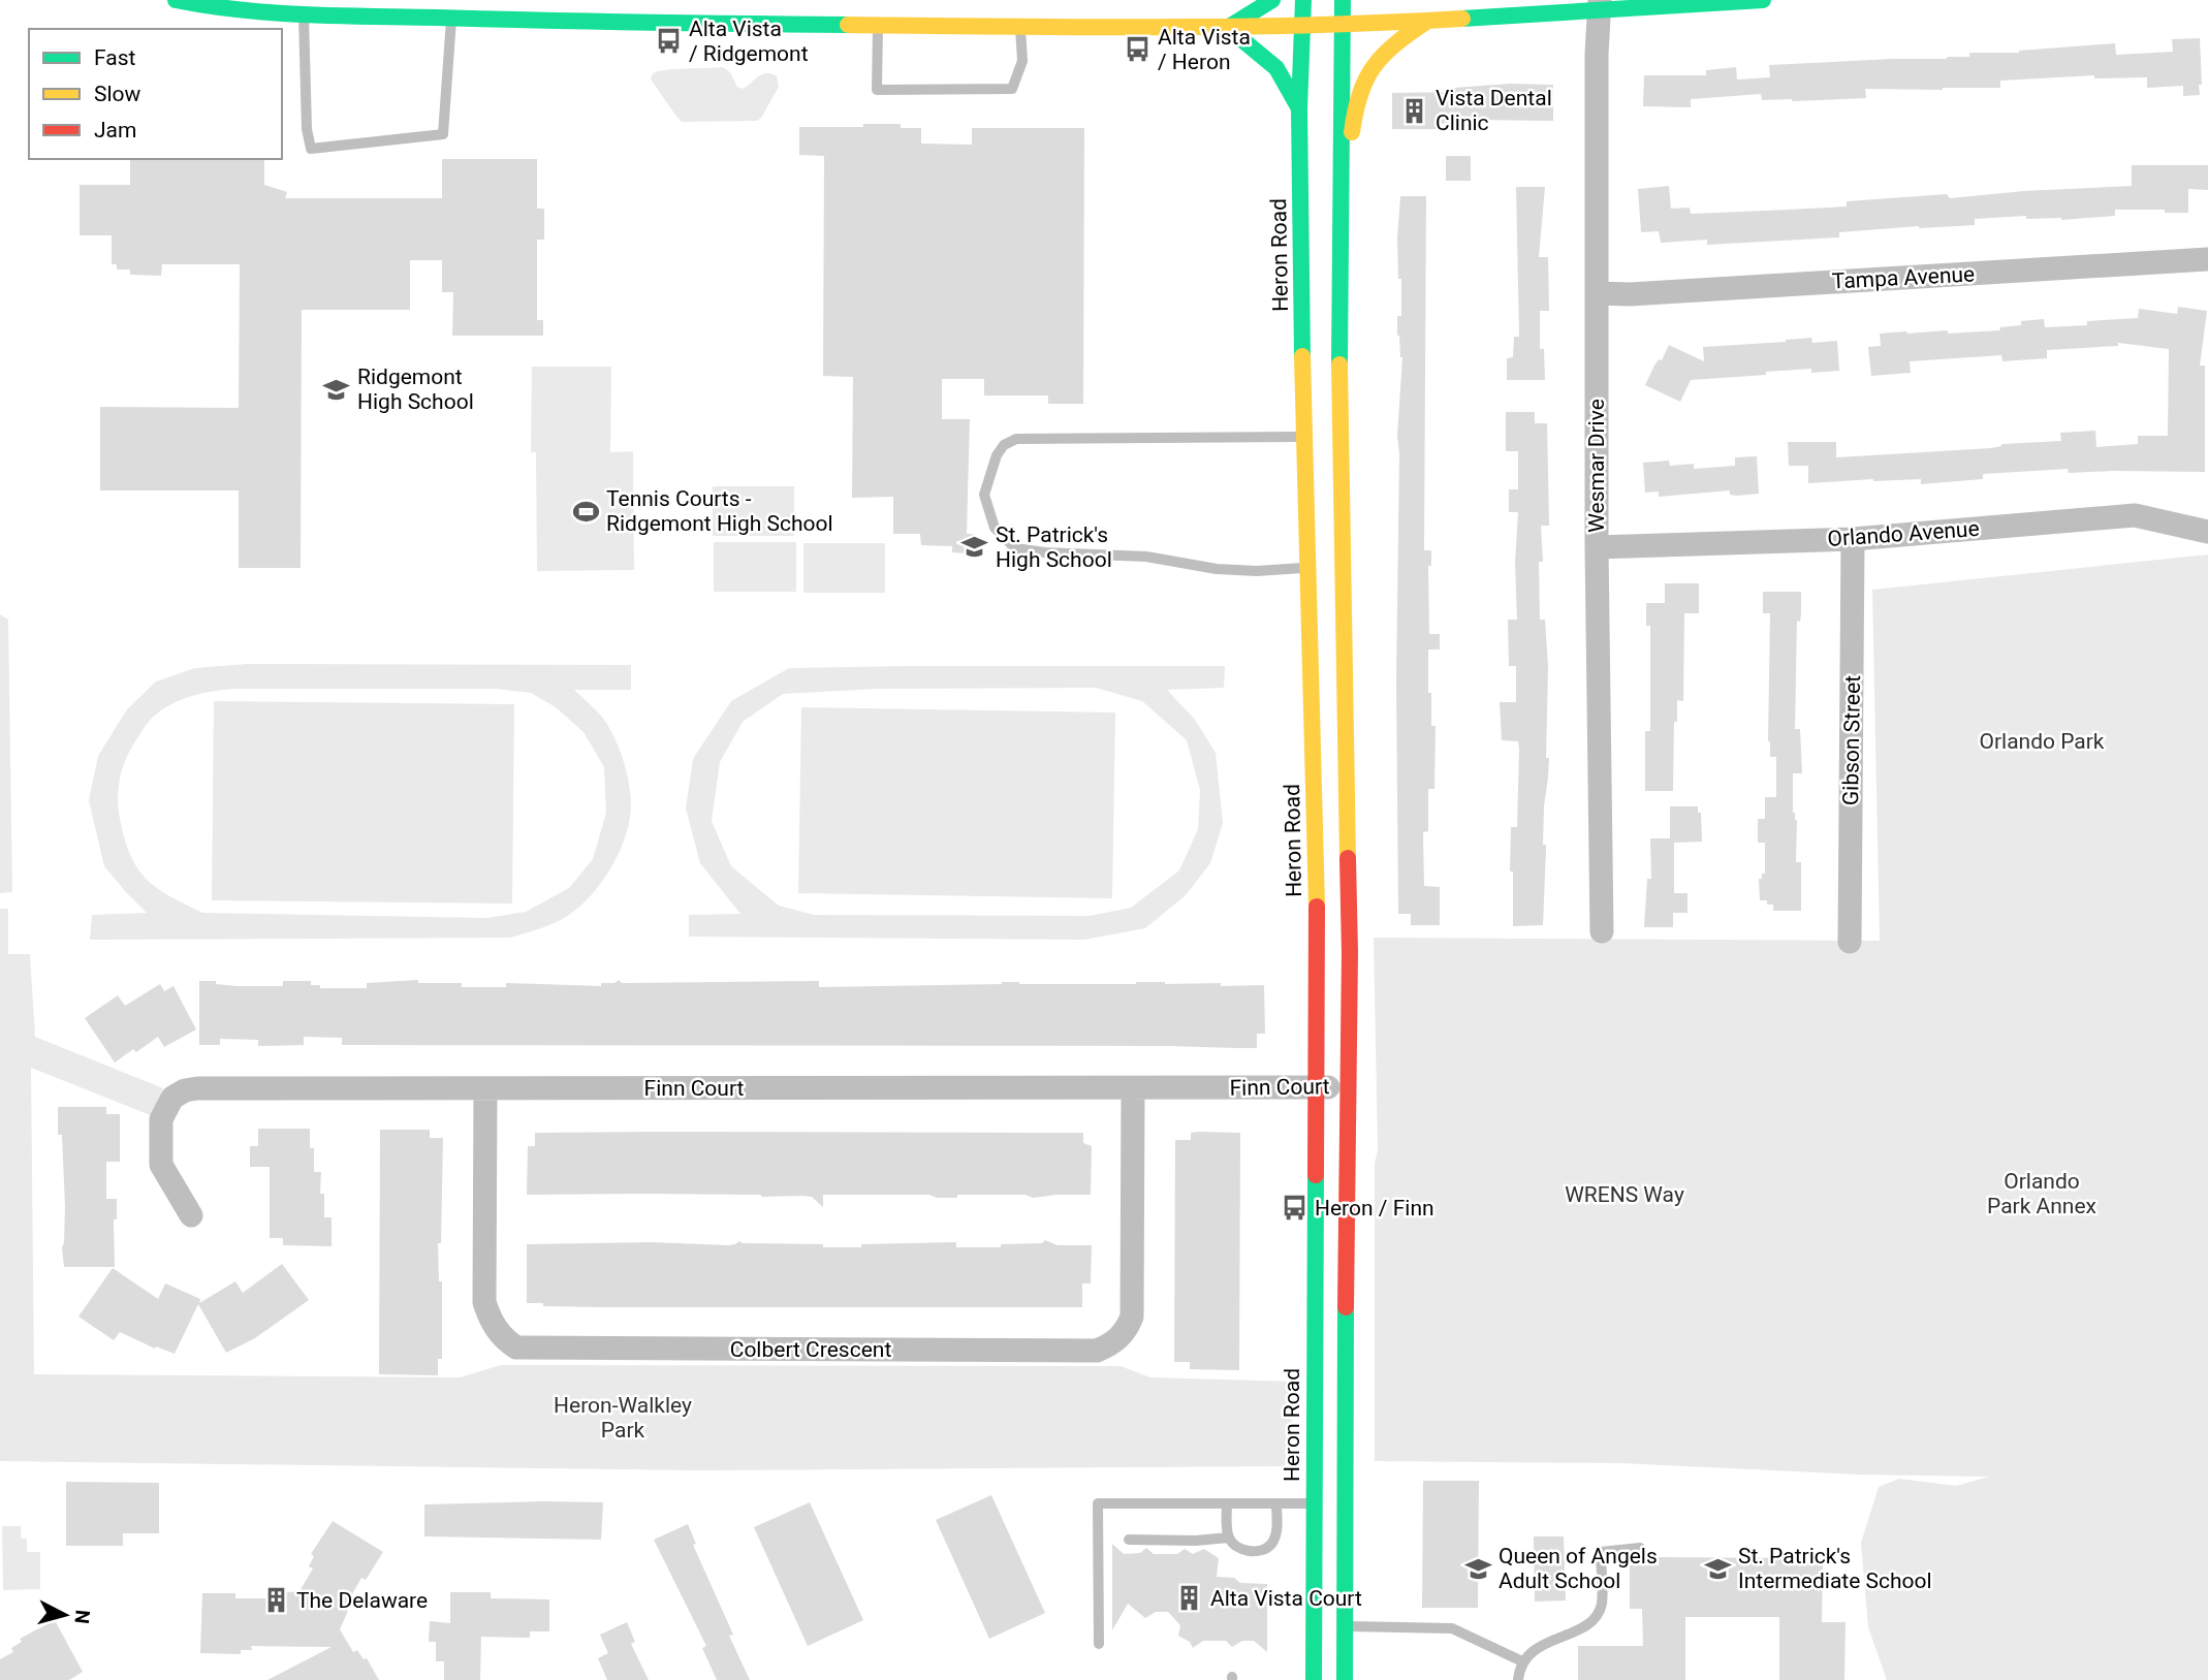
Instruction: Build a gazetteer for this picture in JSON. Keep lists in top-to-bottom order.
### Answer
{
  "streets": {
    "main road": ["Heron Road"],
    "street": [
      "Tampa Avenue",
      "Wesmar Drive",
      "Orlando Avenue",
      "Gibson Street",
      "Finn Court",
      "Colbert Crescent"
    ]
  },
  "crossings": [
    ["Heron Road", "Finn Court"],
    ["Tampa Avenue", "Wesmar Drive"],
    ["Wesmar Drive", "Orlando Avenue"],
    ["Orlando Avenue", "Gibson Street"],
    ["Finn Court", "Colbert Crescent"]
  ],
  "parks": [
    "Orlando Park",
    "Orlando Park Annex",
    "WRENS Way",
    "Heron-Walkley Park"
  ],
  "places": {
    "bus stop": ["Alta Vista / Ridgemont", "Alta Vista / Heron", "Heron / Finn"],
    "building": ["Vista Dental Clinic", "Alta Vista Court", "The Delaware"],
    "school or university": [
      "Ridgemont High School",
      "St. Patrick's High School",
      "Queen of Angels Adult School",
      "St. Patrick's Intermediate School"
    ],
    "sports": ["Tennis Courts - Ridgemont High School"]
  },
  "legend": ["Fast", "Slow", "Jam"],
  "north": "right"
}
